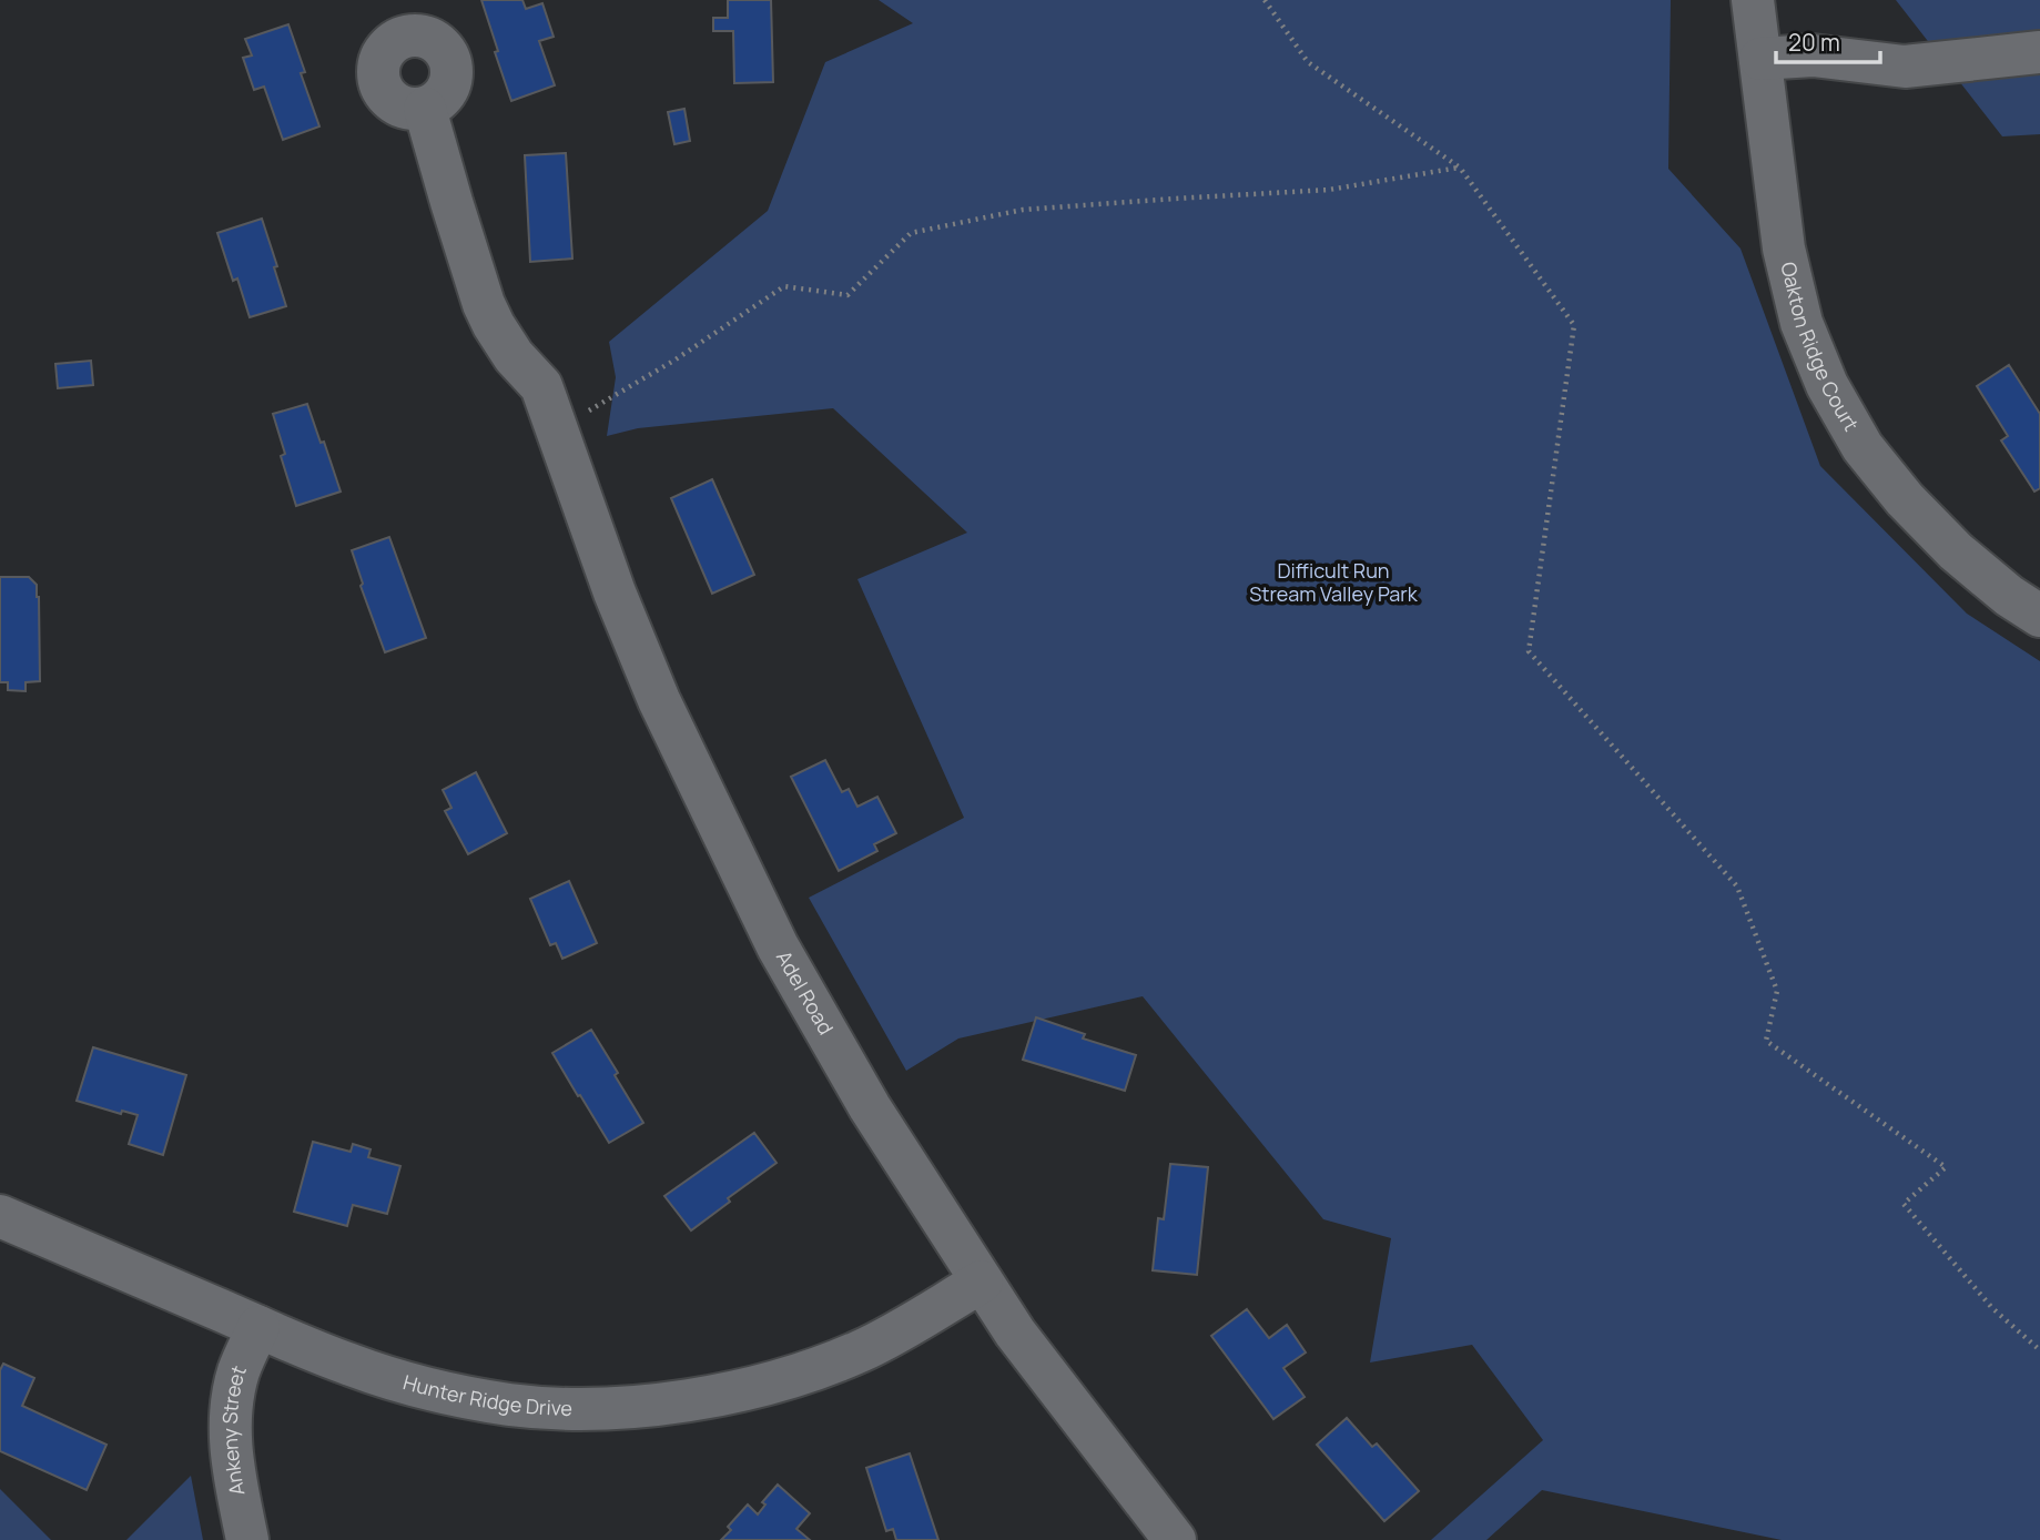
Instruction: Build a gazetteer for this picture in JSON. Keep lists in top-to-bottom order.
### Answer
{
  "streets": {
    "street": [
      "Oakton Ridge Court",
      "Adel Road",
      "Hunter Ridge Drive",
      "Ankeny Street"
    ]
  },
  "crossings": [
    ["Adel Road", "Hunter Ridge Drive"],
    ["Hunter Ridge Drive", "Ankeny Street"]
  ],
  "parks": ["Difficult Run Stream Valley Park"],
  "scale_bar": "20 m"
}
